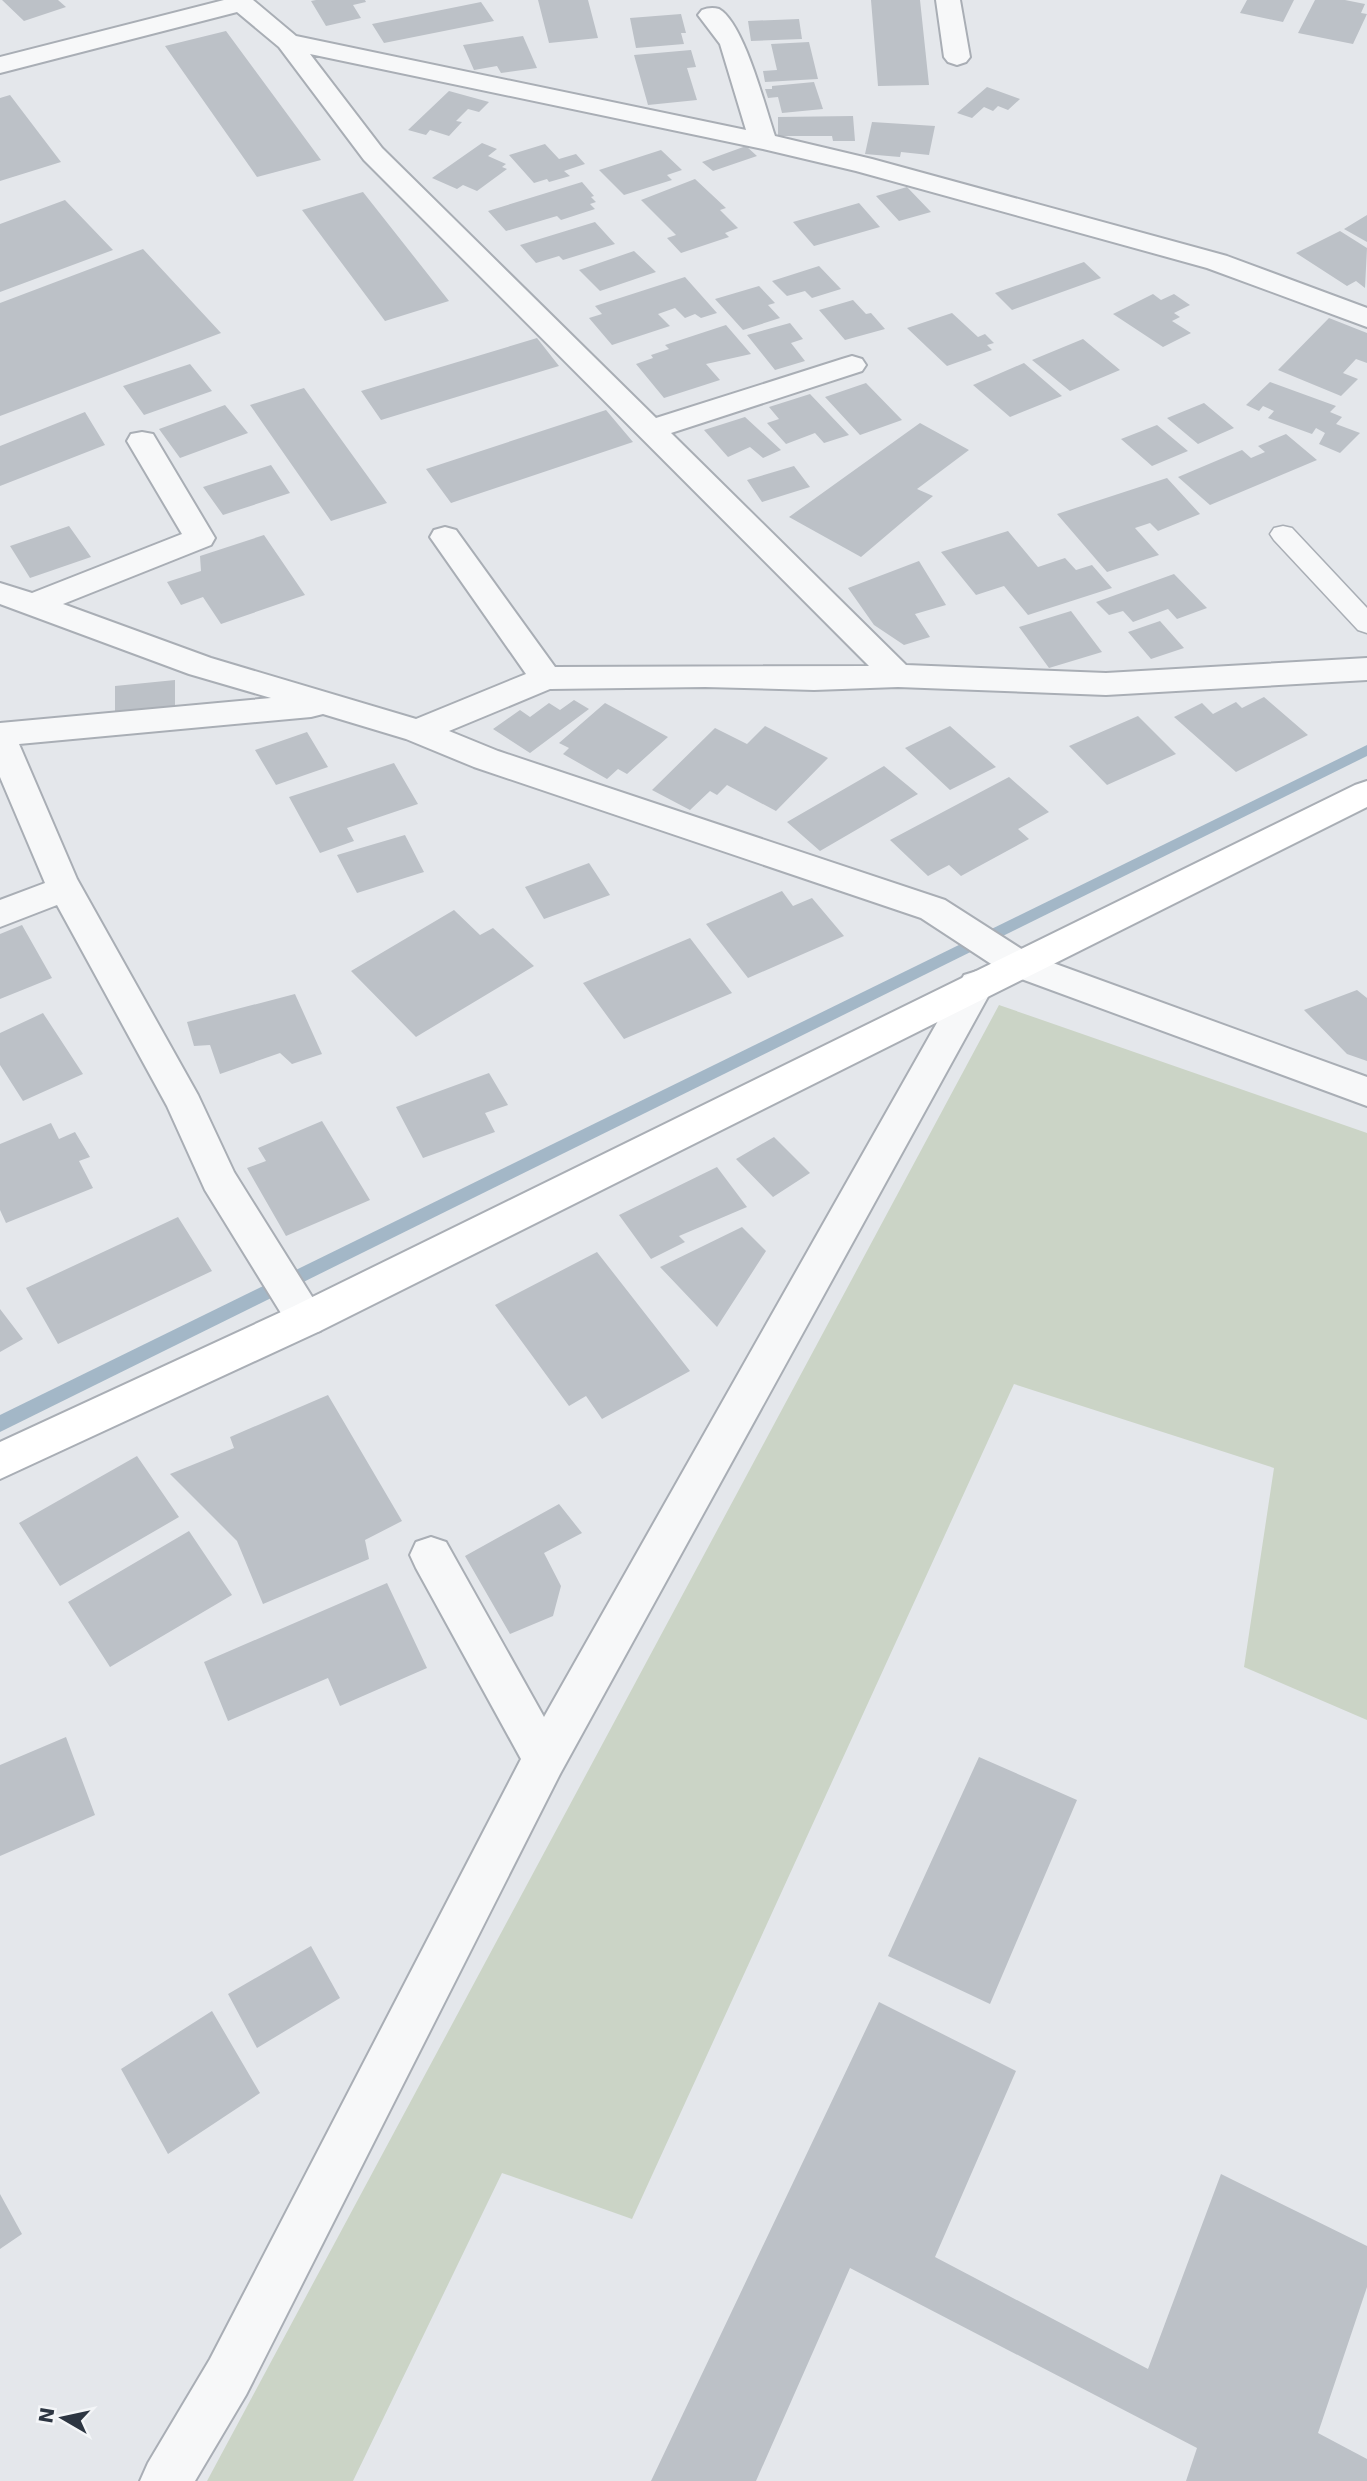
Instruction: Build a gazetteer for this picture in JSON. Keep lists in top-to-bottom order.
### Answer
{
  "north": "left"
}
